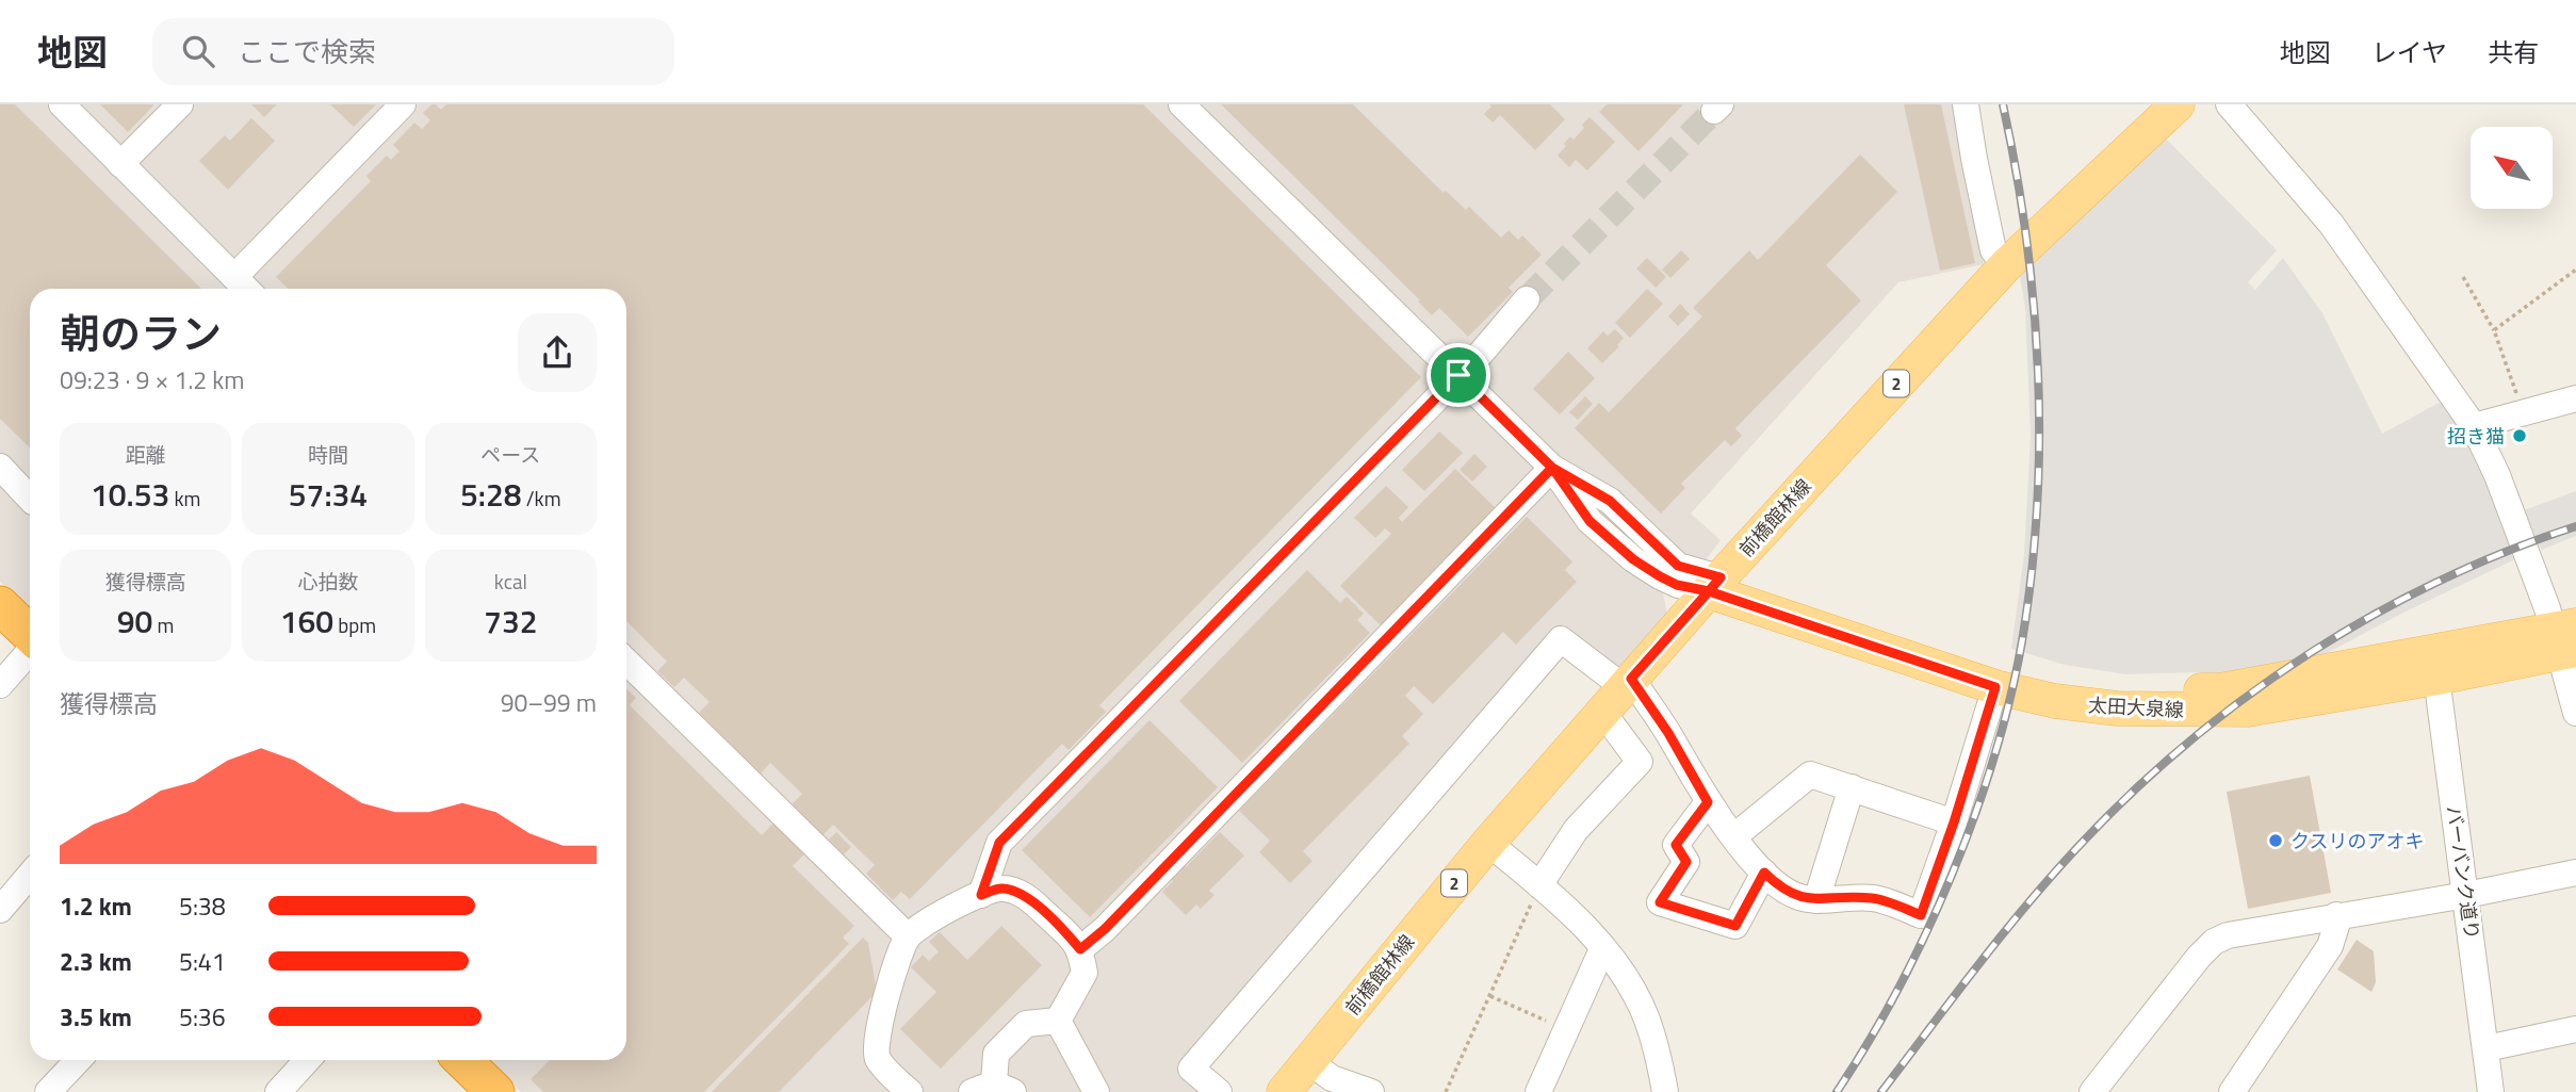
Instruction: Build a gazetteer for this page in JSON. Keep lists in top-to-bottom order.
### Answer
{
  "streets": {
    "main road": ["2", "前橋館林線", "太田大泉線"],
    "street": ["バーバンク道り"]
  },
  "crossings": [
    ["前橋館林線", "太田大泉線"],
    ["太田大泉線", "バーバンク道り"]
  ],
  "places": ["招き猫", "クスリのアオキ"],
  "north": "top left",
  "page": {
    "header": "地図",
    "search": "ここで検索",
    "nav": ["地図", "レイヤ", "共有"],
    "heading": ["朝のラン", "09:23 · 9 × 1.2 km"],
    "stats": [
      ["距離", "10.53 km"],
      ["時間", "57:34"],
      ["ペース", "5:28 /km"],
      ["獲得標高", "90 m"],
      ["心拍数", "160 bpm"],
      ["kcal", "732"]
    ],
    "chart": ["獲得標高", "90–99 m"],
    "list": [
      {
        "name": "1.2 km",
        "note": "5:38"
      },
      {
        "name": "2.3 km",
        "note": "5:41"
      },
      {
        "name": "3.5 km",
        "note": "5:36"
      }
    ]
  }
}
